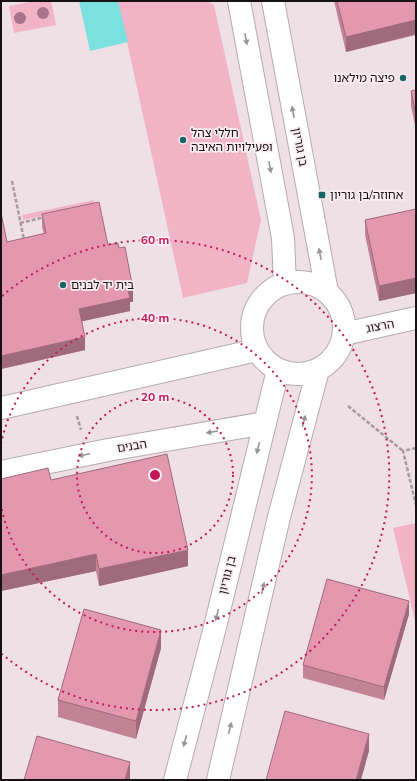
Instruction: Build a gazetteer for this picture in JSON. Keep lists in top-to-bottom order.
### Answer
{
  "streets": {
    "main road": ["בן גוריון", "הרצוג", "הבנים"]
  },
  "crossings": [
    ["בן גוריון", "הרצוג"],
    ["בן גוריון", "הבנים"]
  ],
  "places": {
    "other": ["פיצה מילאנו", "חללי צהל ופעילויות האיבה", "בית יד לבנים"],
    "transit": ["אחוזה/בן גוריון"]
  },
  "rings": ["60 m", "40 m", "20 m"]
}
